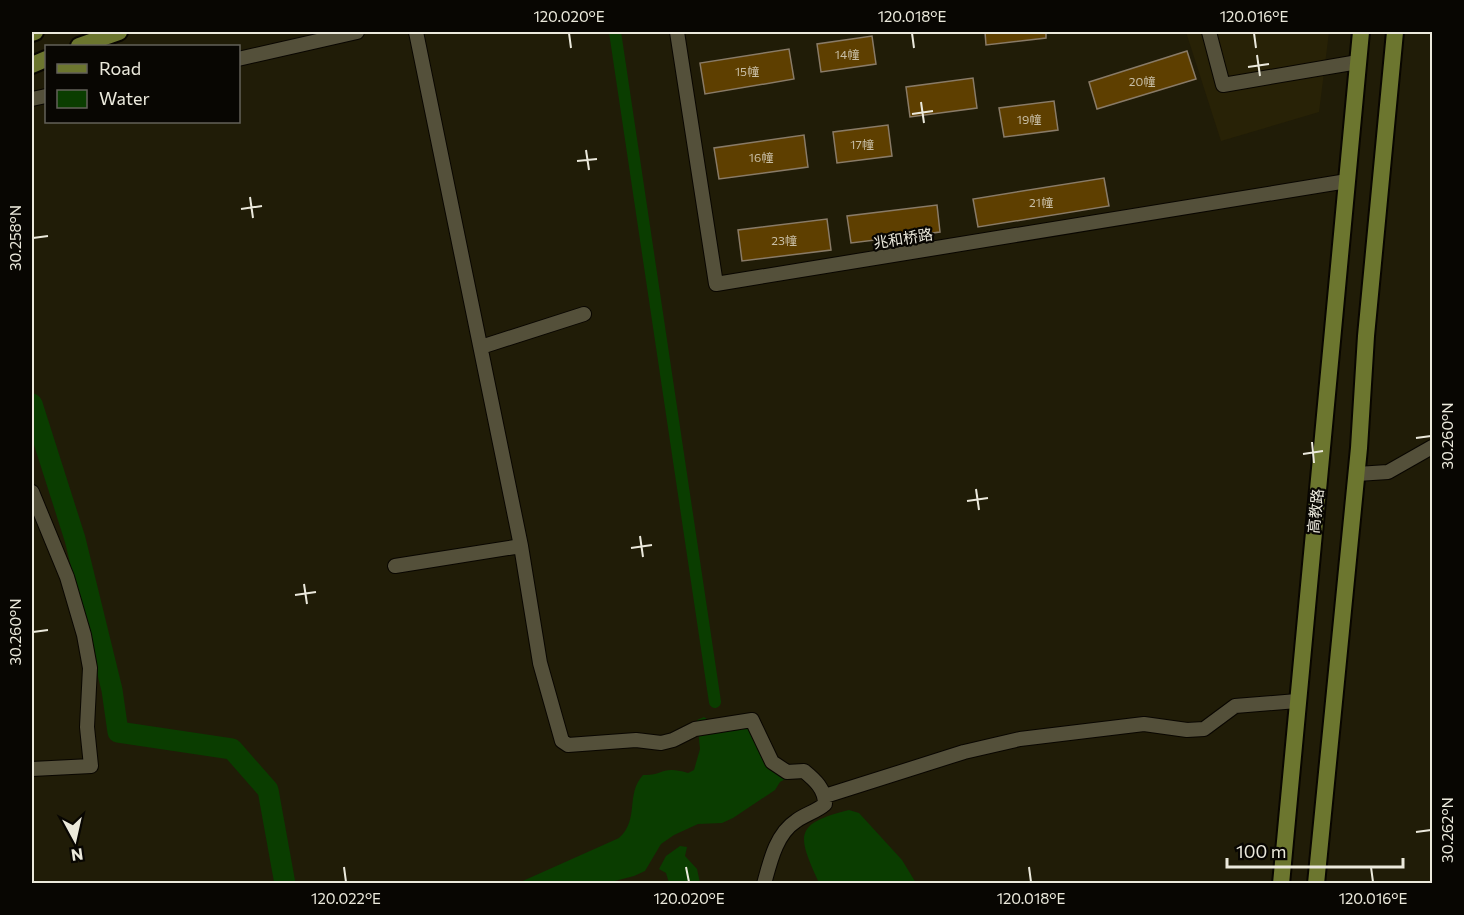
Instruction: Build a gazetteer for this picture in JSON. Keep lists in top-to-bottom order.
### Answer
{
  "streets": {
    "main road": ["高教路"],
    "street": ["兆和桥路"]
  },
  "crossings": [
    ["兆和桥路", "高教路"]
  ],
  "house_numbers": [
    "14幢",
    "15幢",
    "20幢",
    "19幢",
    "17幢",
    "16幢",
    "21幢",
    "23幢"
  ],
  "legend": ["Road", "Water"],
  "scale_bar": "100 m",
  "north": "bottom",
  "coordinates": [
    "120.020°E",
    "120.018°E",
    "120.016°E",
    "30.258°N",
    "30.260°N",
    "30.262°N",
    "120.022°E"
  ]
}
